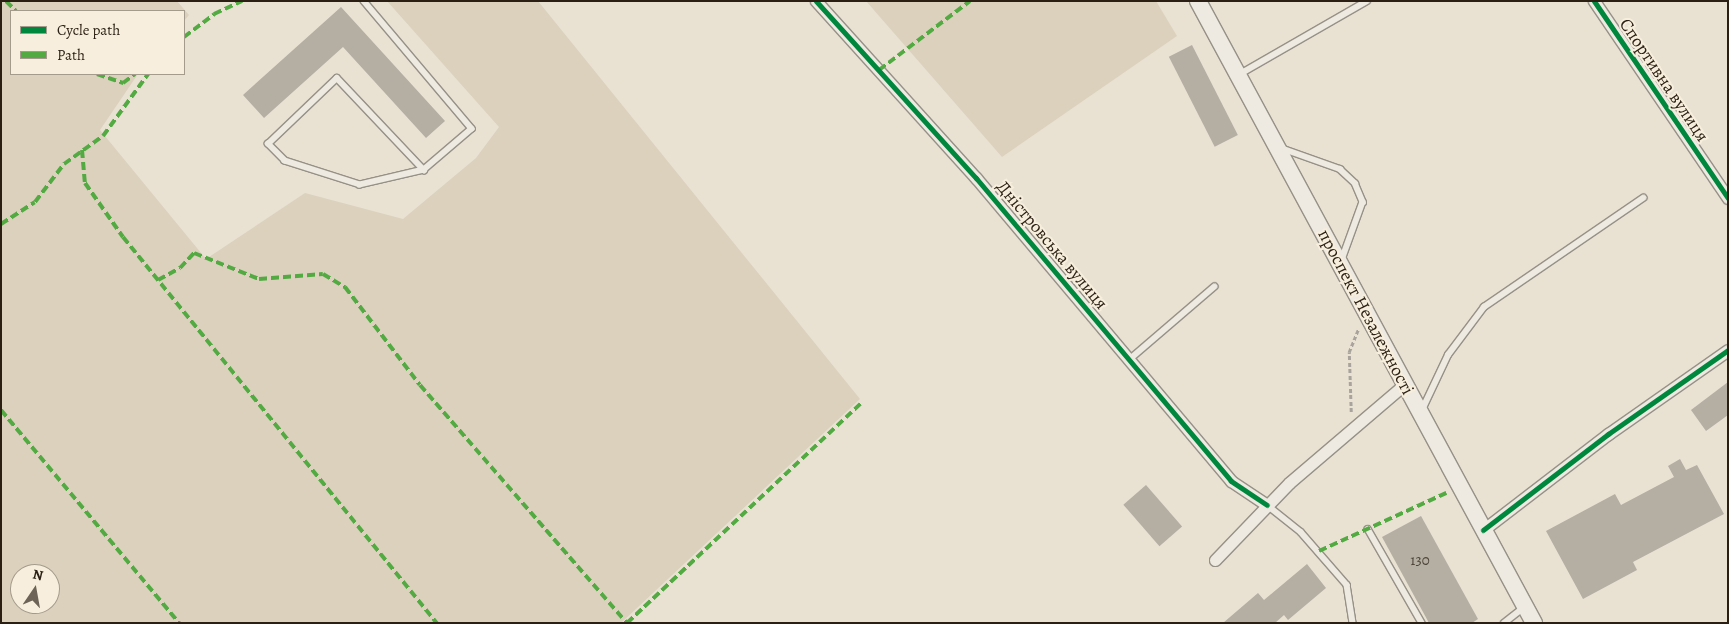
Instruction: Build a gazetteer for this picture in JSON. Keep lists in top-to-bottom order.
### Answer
{
  "streets": {
    "main road": ["проспект Незалежності"],
    "street": ["Спортивна вулиця", "Дністровська вулиця"]
  },
  "house_numbers": ["130"],
  "legend": ["Cycle path", "Path"],
  "north": "top"
}
